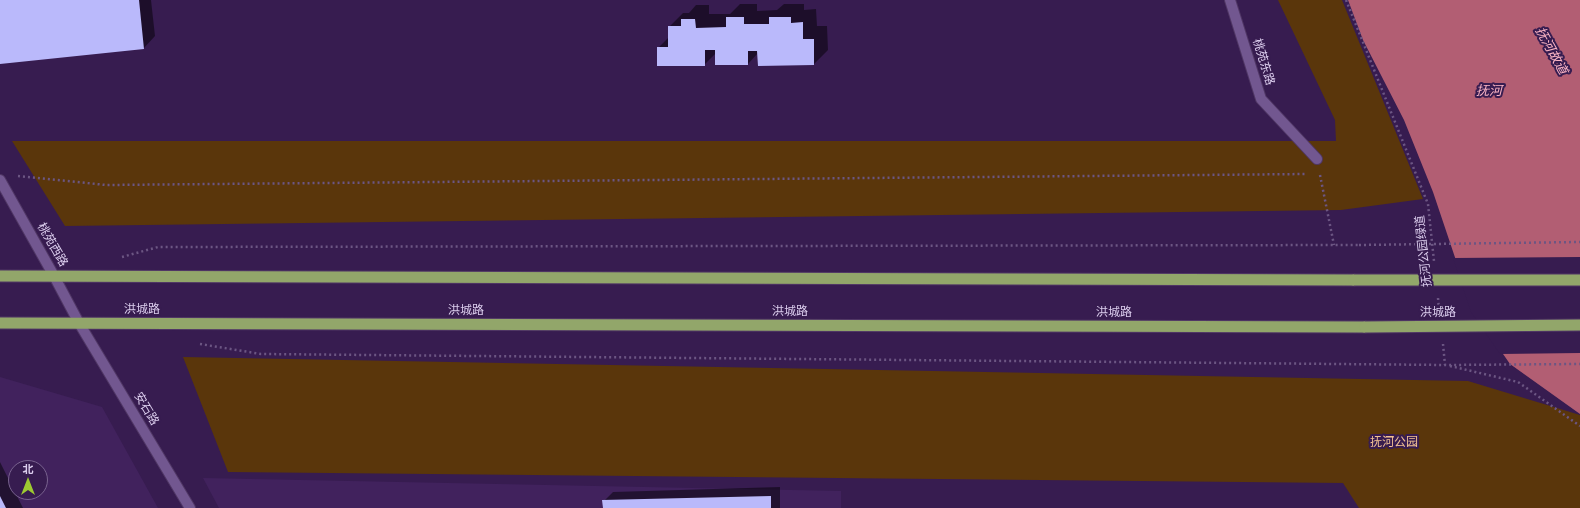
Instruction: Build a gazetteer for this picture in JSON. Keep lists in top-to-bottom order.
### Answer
{
  "streets": {
    "highway": ["洪城路"],
    "street": ["桃苑东路", "桃苑西路", "安石路"],
    "path": ["抚河公园绿道"]
  },
  "crossings": [
    ["桃苑西路", "洪城路"],
    ["桃苑西路", "安石路"],
    ["洪城路", "安石路"]
  ],
  "water": ["抚河故道", "抚河"],
  "parks": ["抚河公园"],
  "north": "top"
}
